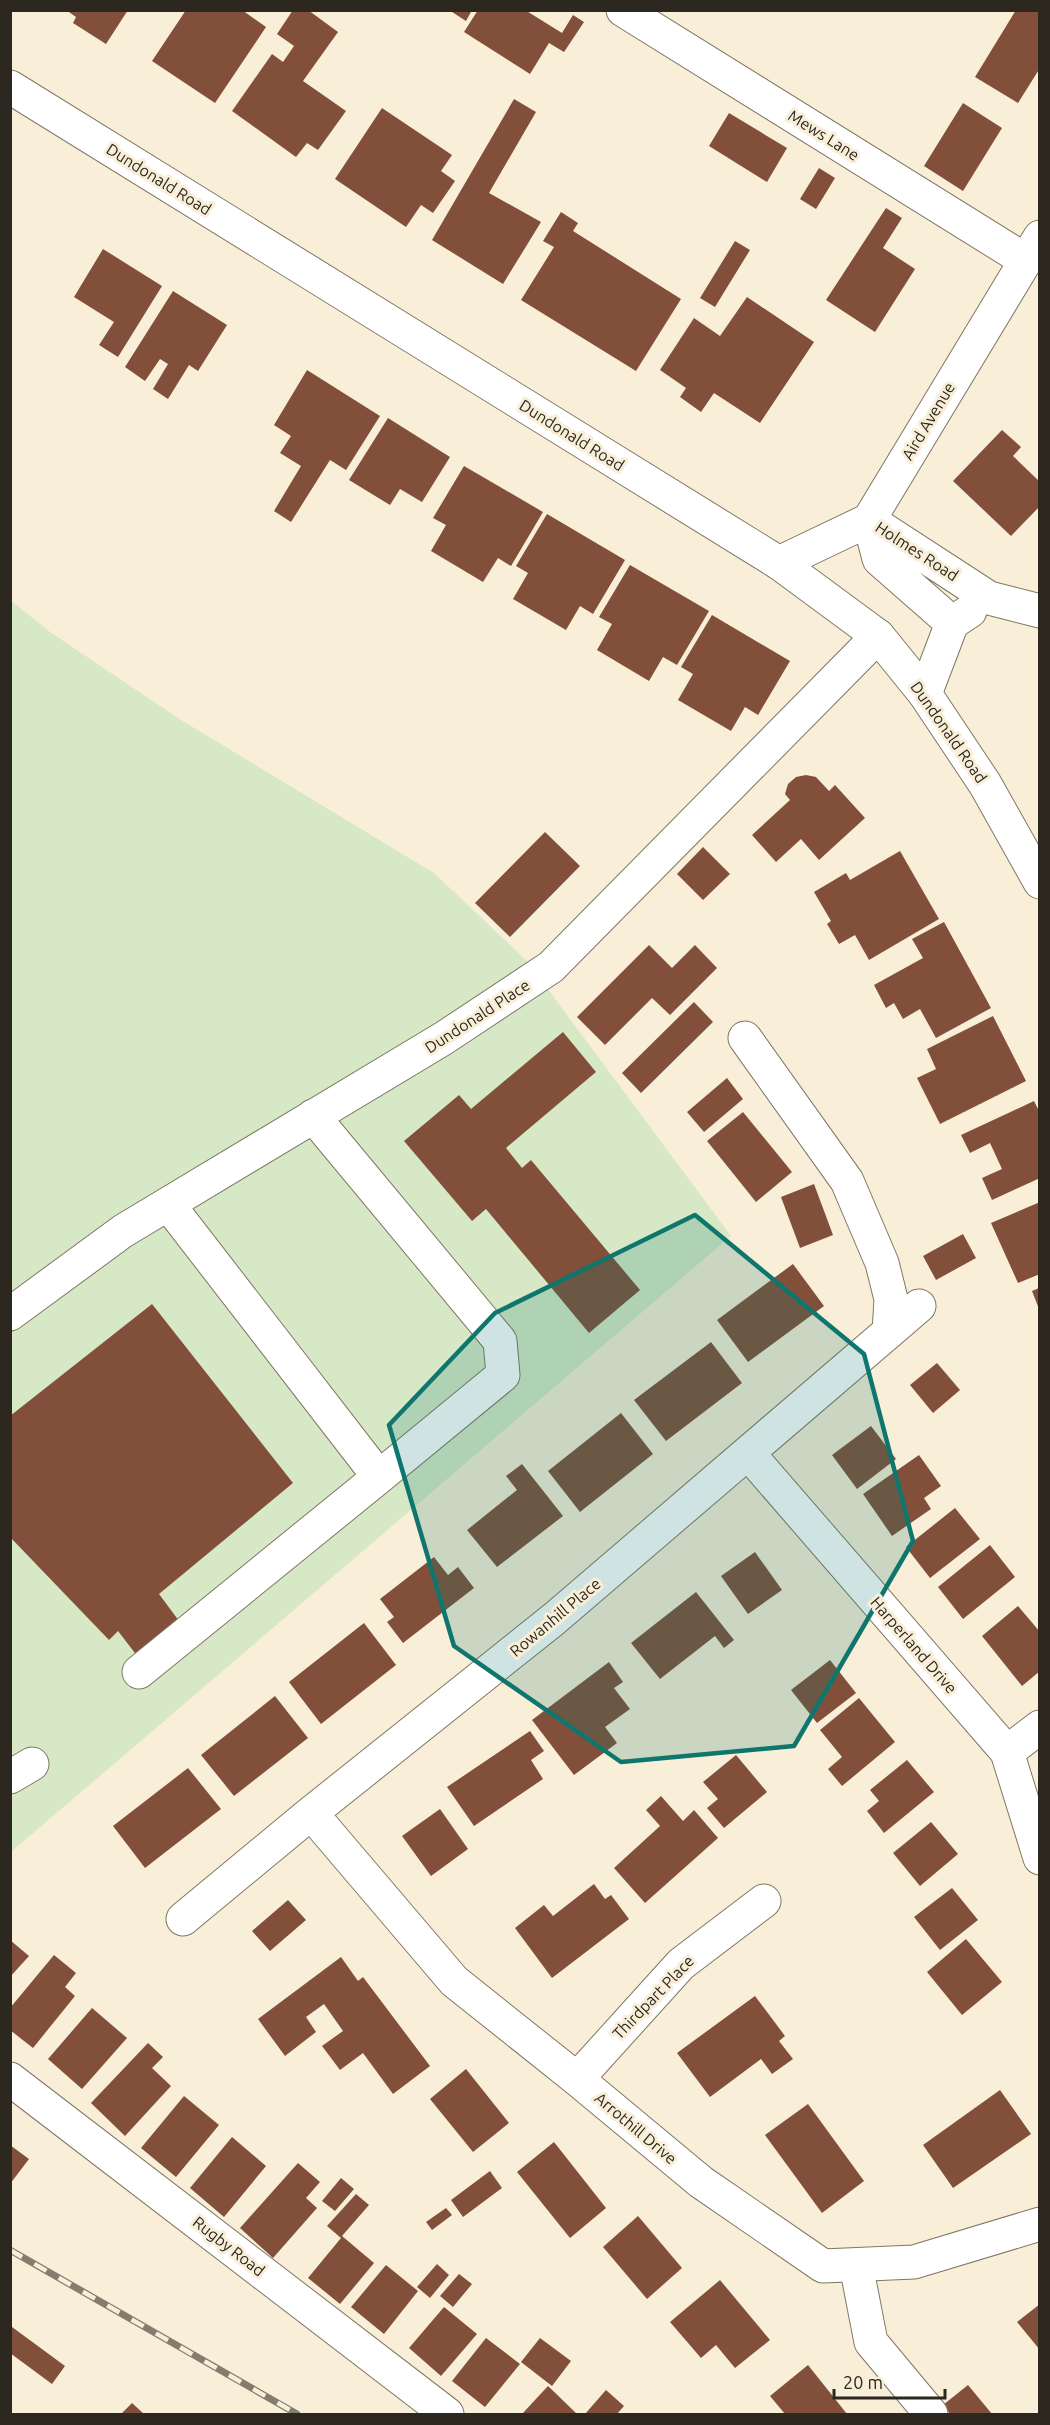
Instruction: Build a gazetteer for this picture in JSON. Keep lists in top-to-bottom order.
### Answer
{
  "streets": {
    "street": [
      "Mews Lane",
      "Dundonald Road",
      "Aird Avenue",
      "Holmes Road",
      "Dundonald Place",
      "Rowanhill Place",
      "Harperland Drive",
      "Thirdpart Place",
      "Arrothill Drive",
      "Rugby Road"
    ]
  },
  "crossings": [
    ["Mews Lane", "Aird Avenue"],
    ["Dundonald Road", "Dundonald Place"],
    ["Aird Avenue", "Holmes Road"],
    ["Rowanhill Place", "Harperland Drive"],
    ["Rowanhill Place", "Arrothill Drive"],
    ["Thirdpart Place", "Arrothill Drive"]
  ],
  "scale_bar": "20 m"
}
